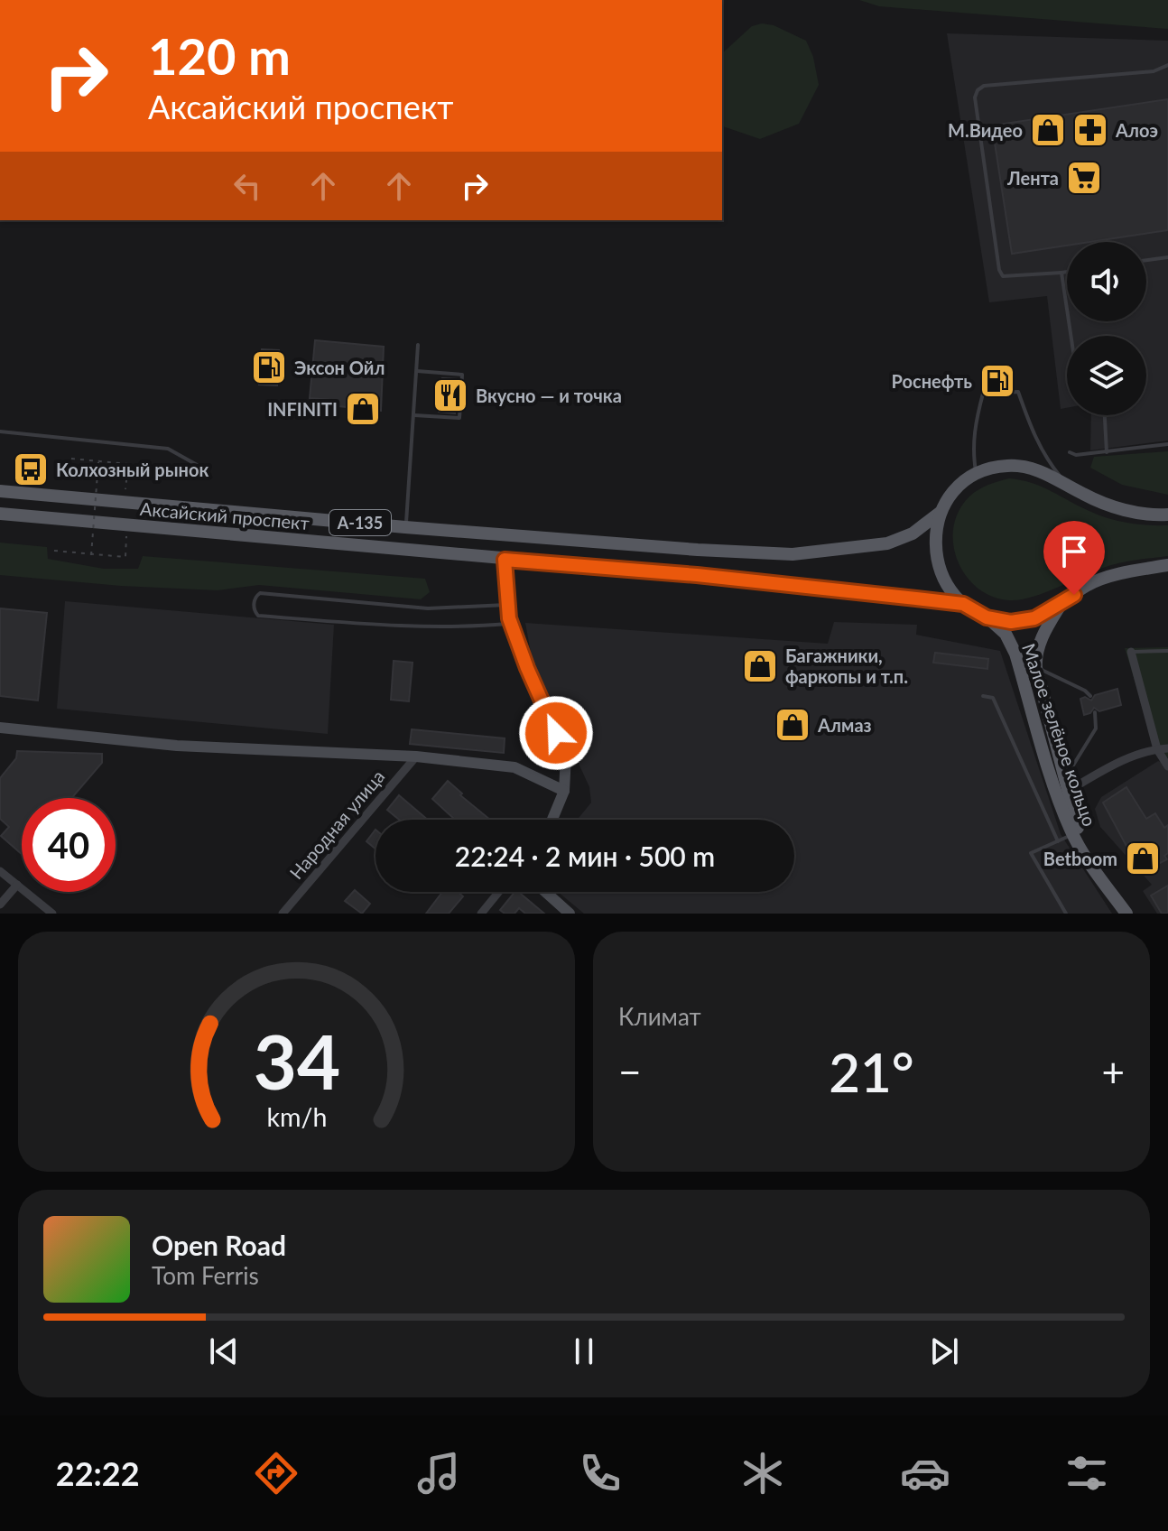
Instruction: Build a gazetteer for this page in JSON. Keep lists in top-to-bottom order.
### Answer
{
  "streets": {
    "main road": ["Аксайский проспект", "А-135", "Малое зелёное кольцо"],
    "street": ["Народная улица"]
  },
  "places": {
    "shop": [
      "М.Видео",
      "INFINITI",
      "Багажники, фаркопы и т.п.",
      "Алмаз",
      "Betboom"
    ],
    "pharmacy": ["Алоэ"],
    "supermarket": ["Лента"],
    "fuel station": ["Эксон Ойл", "Роснефть"],
    "restaurant": ["Вкусно — и точка"],
    "bus stop": ["Колхозный рынок"]
  },
  "page": {
    "turn": ["120 m", "Аксайский проспект"],
    "limit": "40",
    "trip": "22:24 · 2 мин · 500 m",
    "tile": "Климат",
    "heat": ["−", "21°", "+"],
    "song": ["Open Road", "Tom Ferris"],
    "tabs": "22:22",
    "gauge": ["34", "km/h"]
  }
}
